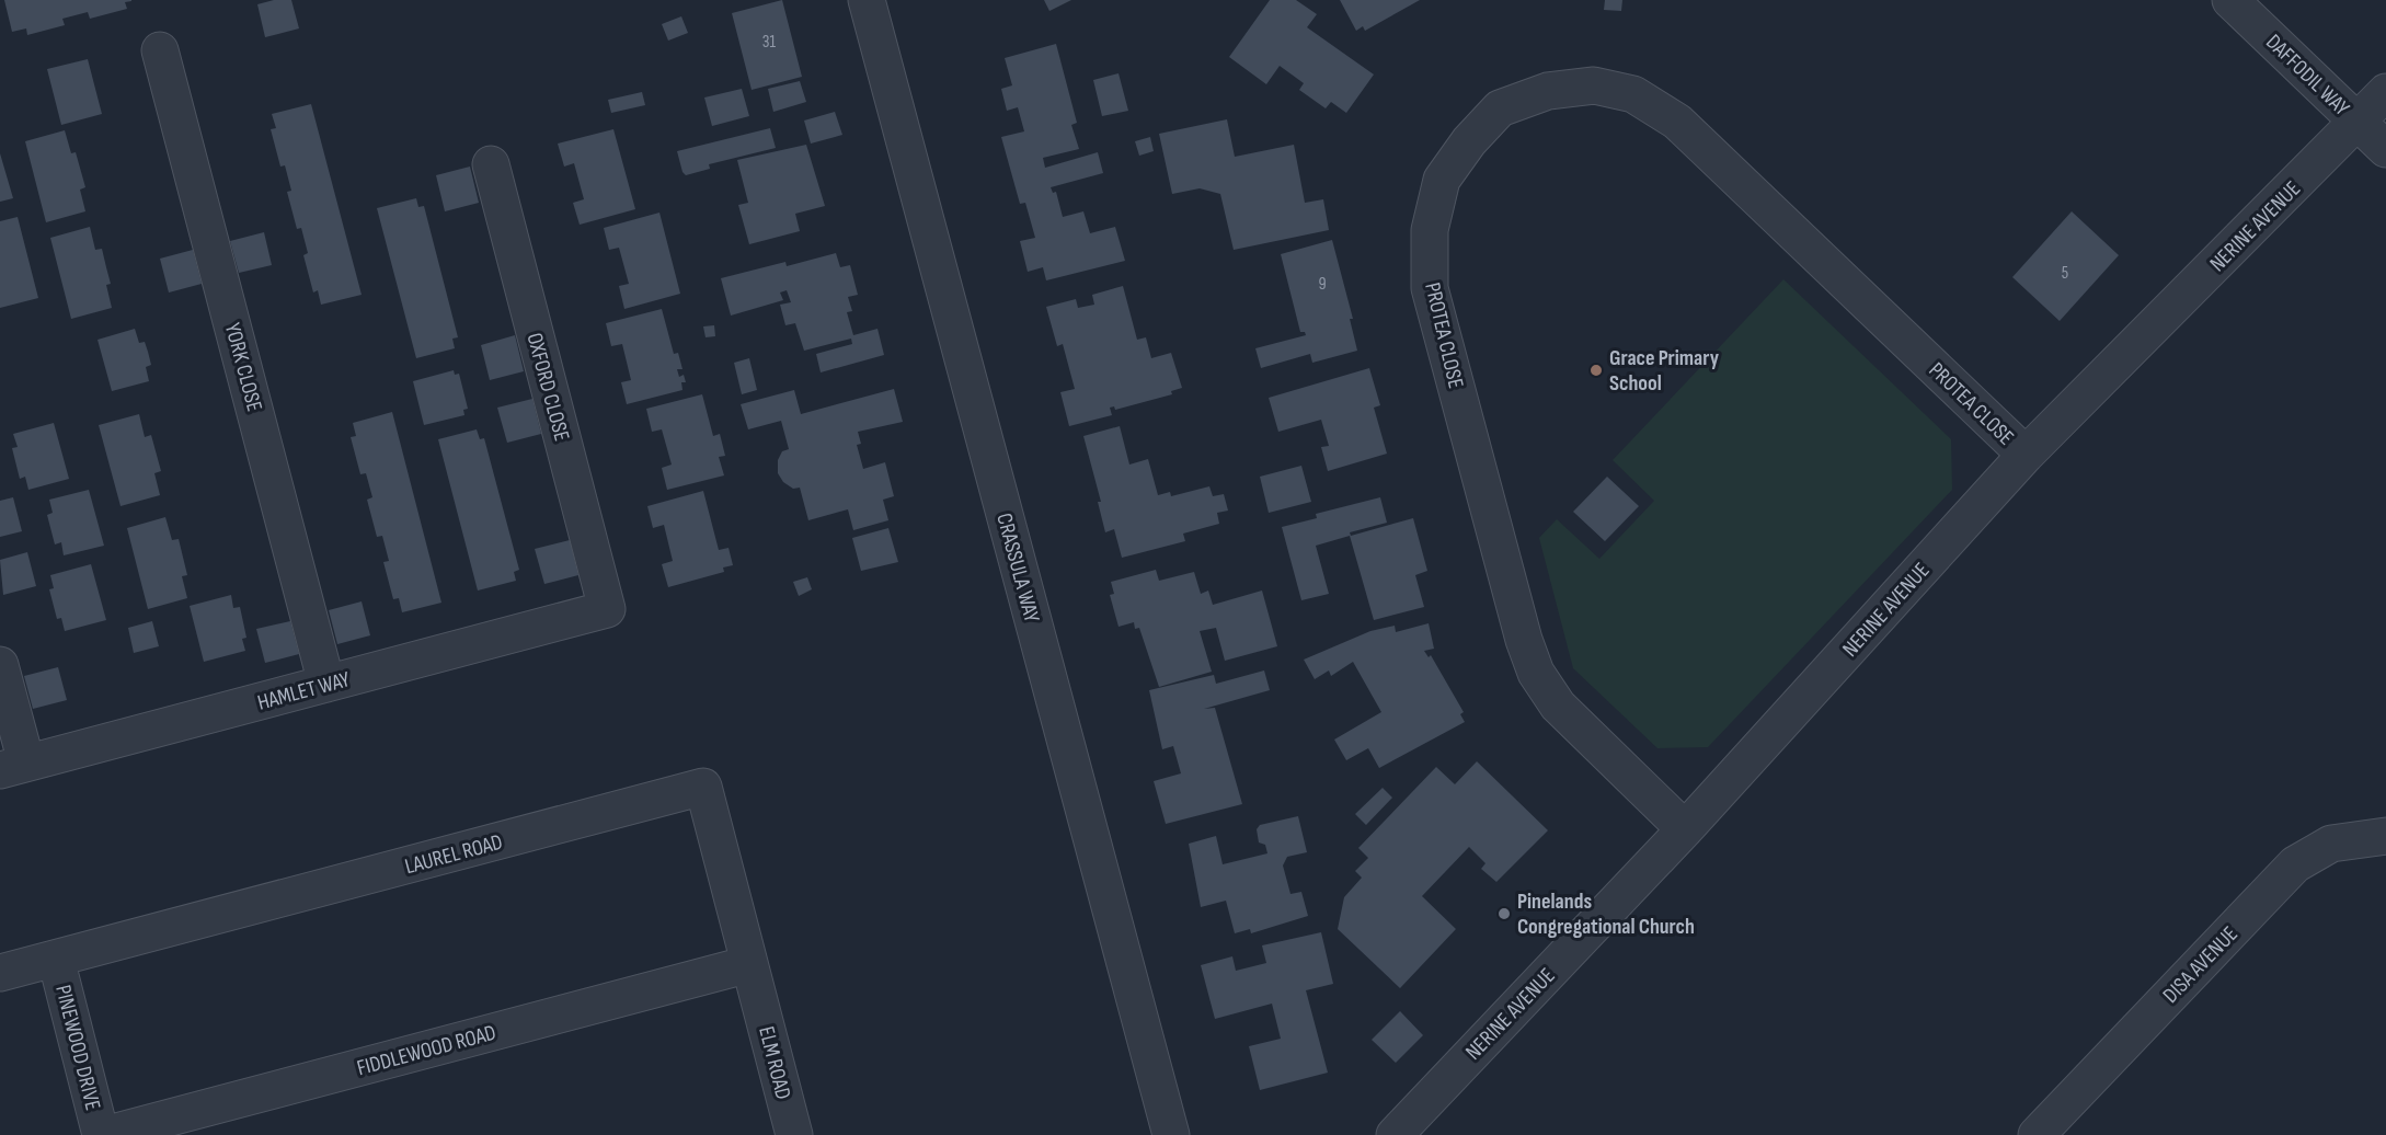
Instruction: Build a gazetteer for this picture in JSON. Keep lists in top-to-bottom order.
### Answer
{
  "streets": {
    "street": [
      "DAFFODIL WAY",
      "NERINE AVENUE",
      "PROTEA CLOSE",
      "YORK CLOSE",
      "OXFORD CLOSE",
      "CRASSULA WAY",
      "HAMLET WAY",
      "LAUREL ROAD",
      "DISA AVENUE",
      "PINEWOOD DRIVE",
      "FIDDLEWOOD ROAD",
      "ELM ROAD"
    ]
  },
  "crossings": [
    ["DAFFODIL WAY", "NERINE AVENUE"],
    ["NERINE AVENUE", "PROTEA CLOSE"],
    ["YORK CLOSE", "HAMLET WAY"],
    ["OXFORD CLOSE", "HAMLET WAY"],
    ["LAUREL ROAD", "PINEWOOD DRIVE"],
    ["LAUREL ROAD", "FIDDLEWOOD ROAD"],
    ["LAUREL ROAD", "ELM ROAD"],
    ["PINEWOOD DRIVE", "FIDDLEWOOD ROAD"],
    ["FIDDLEWOOD ROAD", "ELM ROAD"]
  ],
  "places": ["Grace Primary School", "Pinelands Congregational Church"],
  "house_numbers": ["31", "5", "9"]
}
